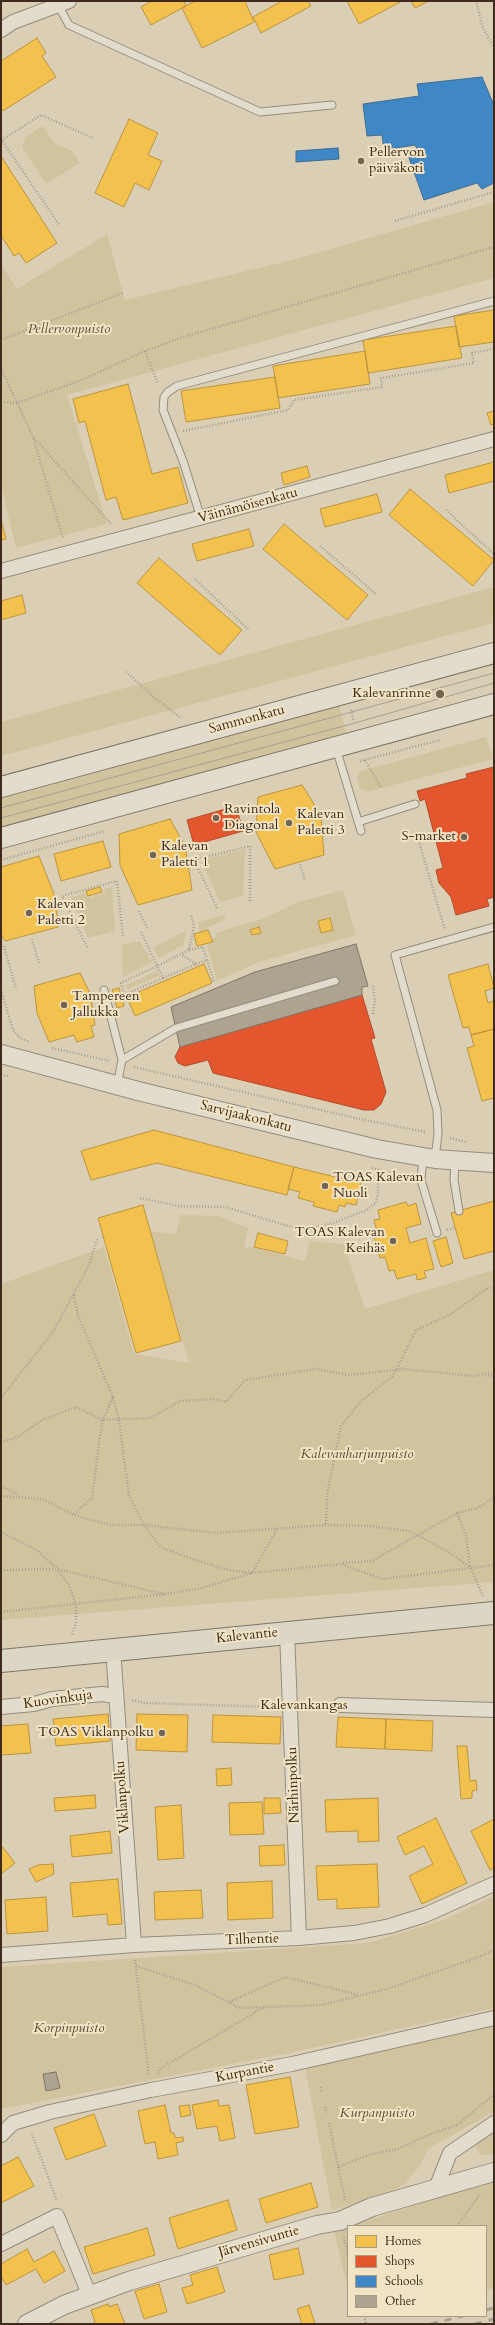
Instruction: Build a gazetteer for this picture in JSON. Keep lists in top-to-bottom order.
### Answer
{
  "streets": {
    "main road": ["Sammonkatu", "Kalevantie"],
    "street": [
      "Väinämöisenkatu",
      "Sarvijaakonkatu",
      "Kuovinkuja",
      "Kalevankangas",
      "Närhinpolku",
      "Viklanpolku",
      "Tilhentie",
      "Kurpantie",
      "Järvensivuntie"
    ]
  },
  "crossings": [
    ["Kalevantie", "Närhinpolku"],
    ["Kalevantie", "Viklanpolku"],
    ["Kuovinkuja", "Kalevankangas"],
    ["Kuovinkuja", "Viklanpolku"],
    ["Kalevankangas", "Närhinpolku"],
    ["Kalevankangas", "Viklanpolku"],
    ["Närhinpolku", "Tilhentie"],
    ["Viklanpolku", "Tilhentie"]
  ],
  "parks": [
    "Pellervonpuisto",
    "Kalevanharjunpuisto",
    "Korpinpuisto",
    "Kurpanpuisto"
  ],
  "places": [
    "Pellervon päiväkoti",
    "Kalevanrinne",
    "Ravintola Diagonal",
    "Kalevan Paletti 3",
    "S-market",
    "Kalevan Paletti 1",
    "Kalevan Paletti 2",
    "Tampereen Jallukka",
    "TOAS Kalevan Nuoli",
    "TOAS Kalevan Keihäs",
    "TOAS Viklanpolku"
  ],
  "legend": [
    "Homes",
    "Shops",
    "Schools",
    "Other"
  ]
}
